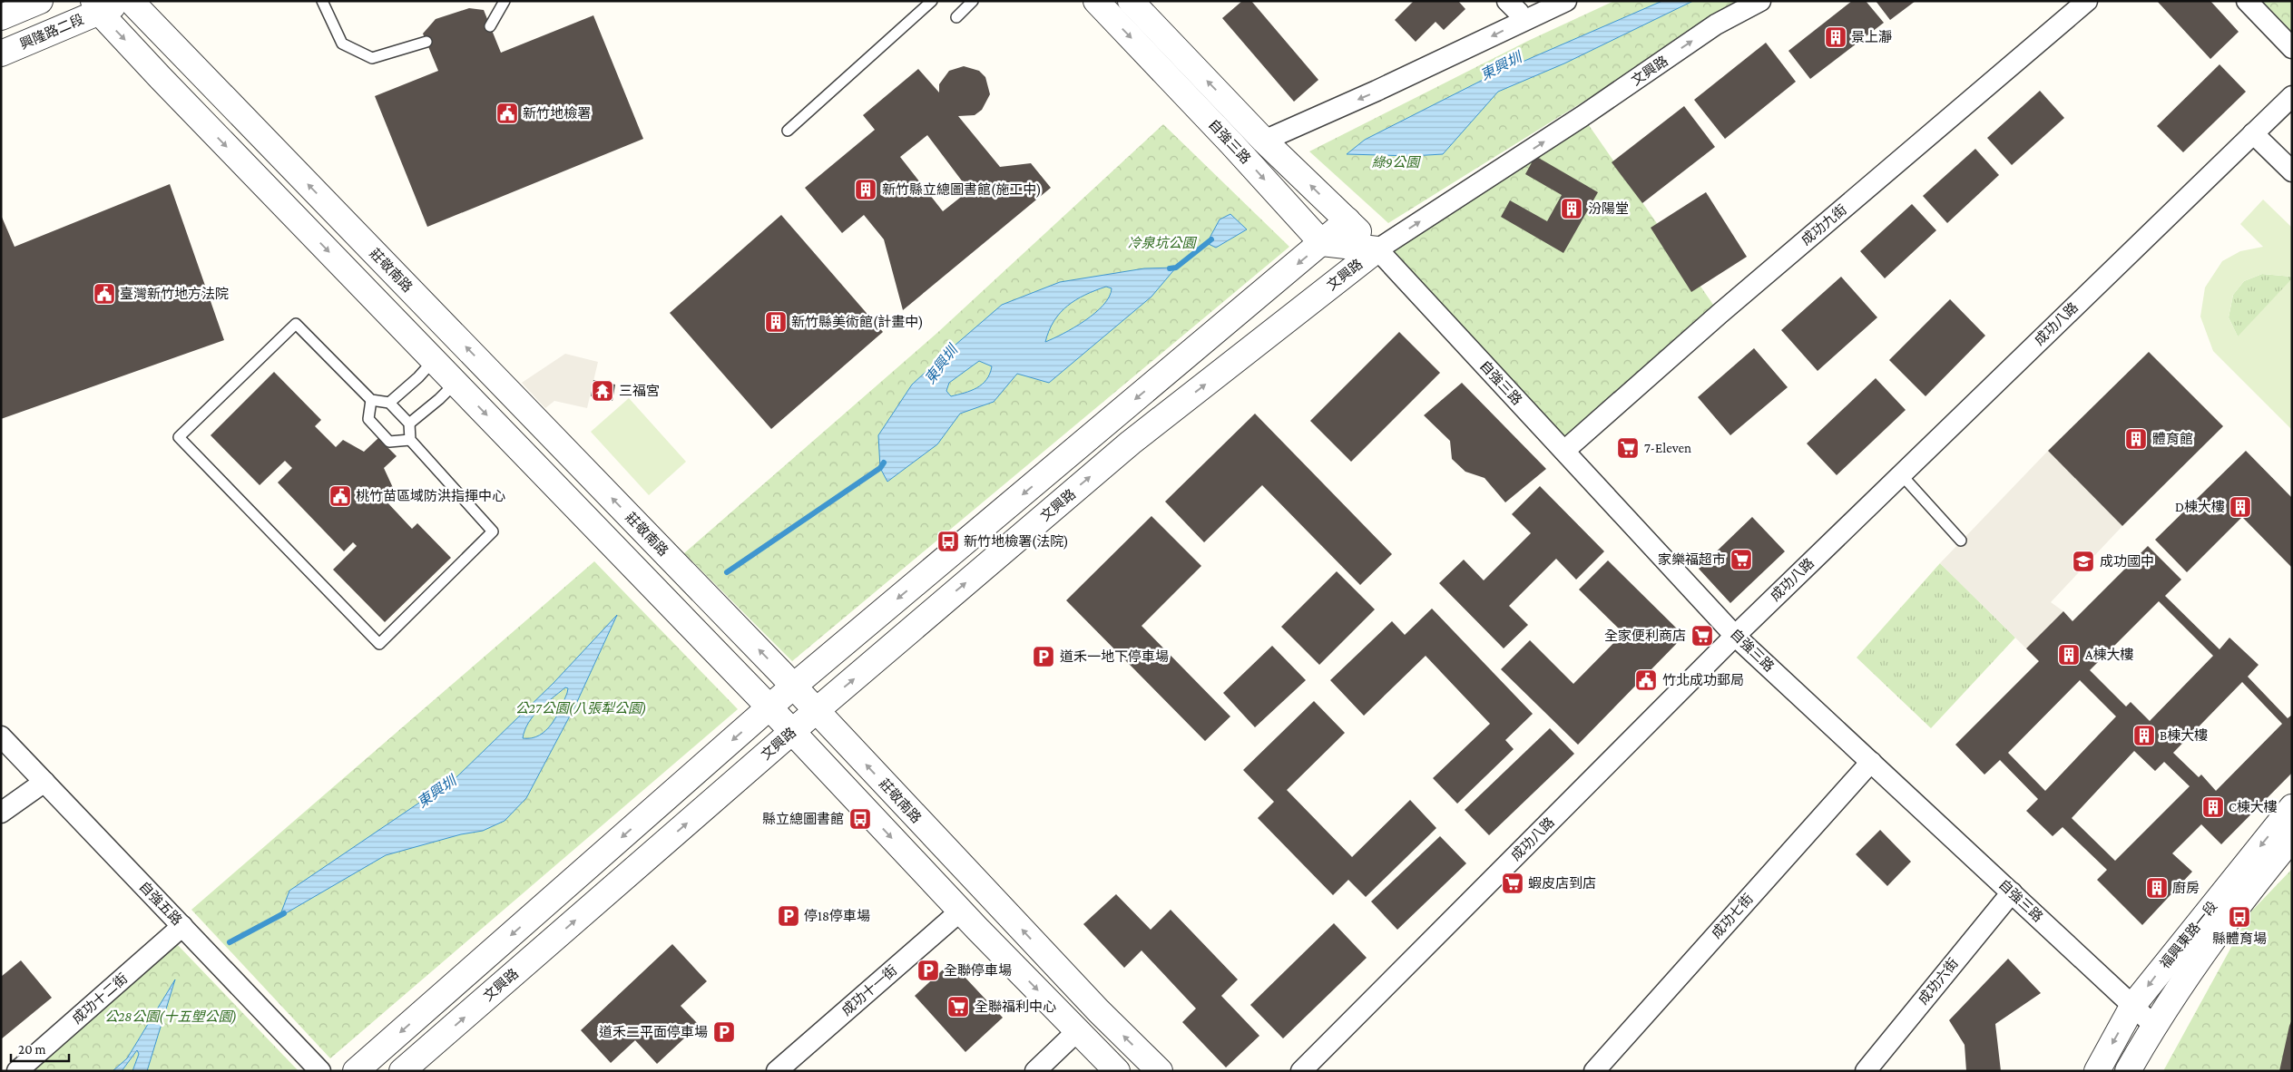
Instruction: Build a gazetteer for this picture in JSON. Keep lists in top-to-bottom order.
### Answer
{
  "streets": {
    "street": [
      "興隆路二段",
      "文興路",
      "自強三路",
      "成功九街",
      "莊敬南路",
      "成功八路",
      "自強五路",
      "成功七街",
      "福興東路一段",
      "成功六街",
      "成功十一街",
      "成功十二街"
    ]
  },
  "crossings": [
    ["興隆路二段", "莊敬南路"],
    ["文興路", "自強三路"],
    ["文興路", "莊敬南路"],
    ["自強三路", "成功九街"],
    ["自強三路", "成功八路"],
    ["自強三路", "成功七街"],
    ["自強三路", "福興東路一段"],
    ["自強三路", "成功六街"],
    ["自強五路", "成功十二街"]
  ],
  "water": ["東興圳"],
  "parks": [
    "綠9公園",
    "冷泉坑公園",
    "公27公園(八張犁公園)",
    "公28公園(十五塱公園)"
  ],
  "places": {
    "building": [
      "景上瀞",
      "新竹縣立總圖書館(施工中)",
      "汾陽堂",
      "新竹縣美術館(計畫中)",
      "體育館",
      "D棟大樓",
      "A棟大樓",
      "B棟大樓",
      "C棟大樓",
      "廚房"
    ],
    "public building": [
      "新竹地檢署",
      "臺灣新竹地方法院",
      "桃竹苗區域防洪指揮中心",
      "竹北成功郵局"
    ],
    "temple": ["三福宮"],
    "supermarket": [
      "7-Eleven",
      "家樂福超市",
      "全家便利商店",
      "蝦皮店到店",
      "全聯福利中心"
    ],
    "bus stop": ["新竹地檢署(法院)", "縣立總圖書館", "縣體育場"],
    "school or university": ["成功國中"],
    "parking": [
      "道禾一地下停車場",
      "停18停車場",
      "全聯停車場",
      "道禾二平面停車場"
    ]
  },
  "scale_bar": "20 m"
}
